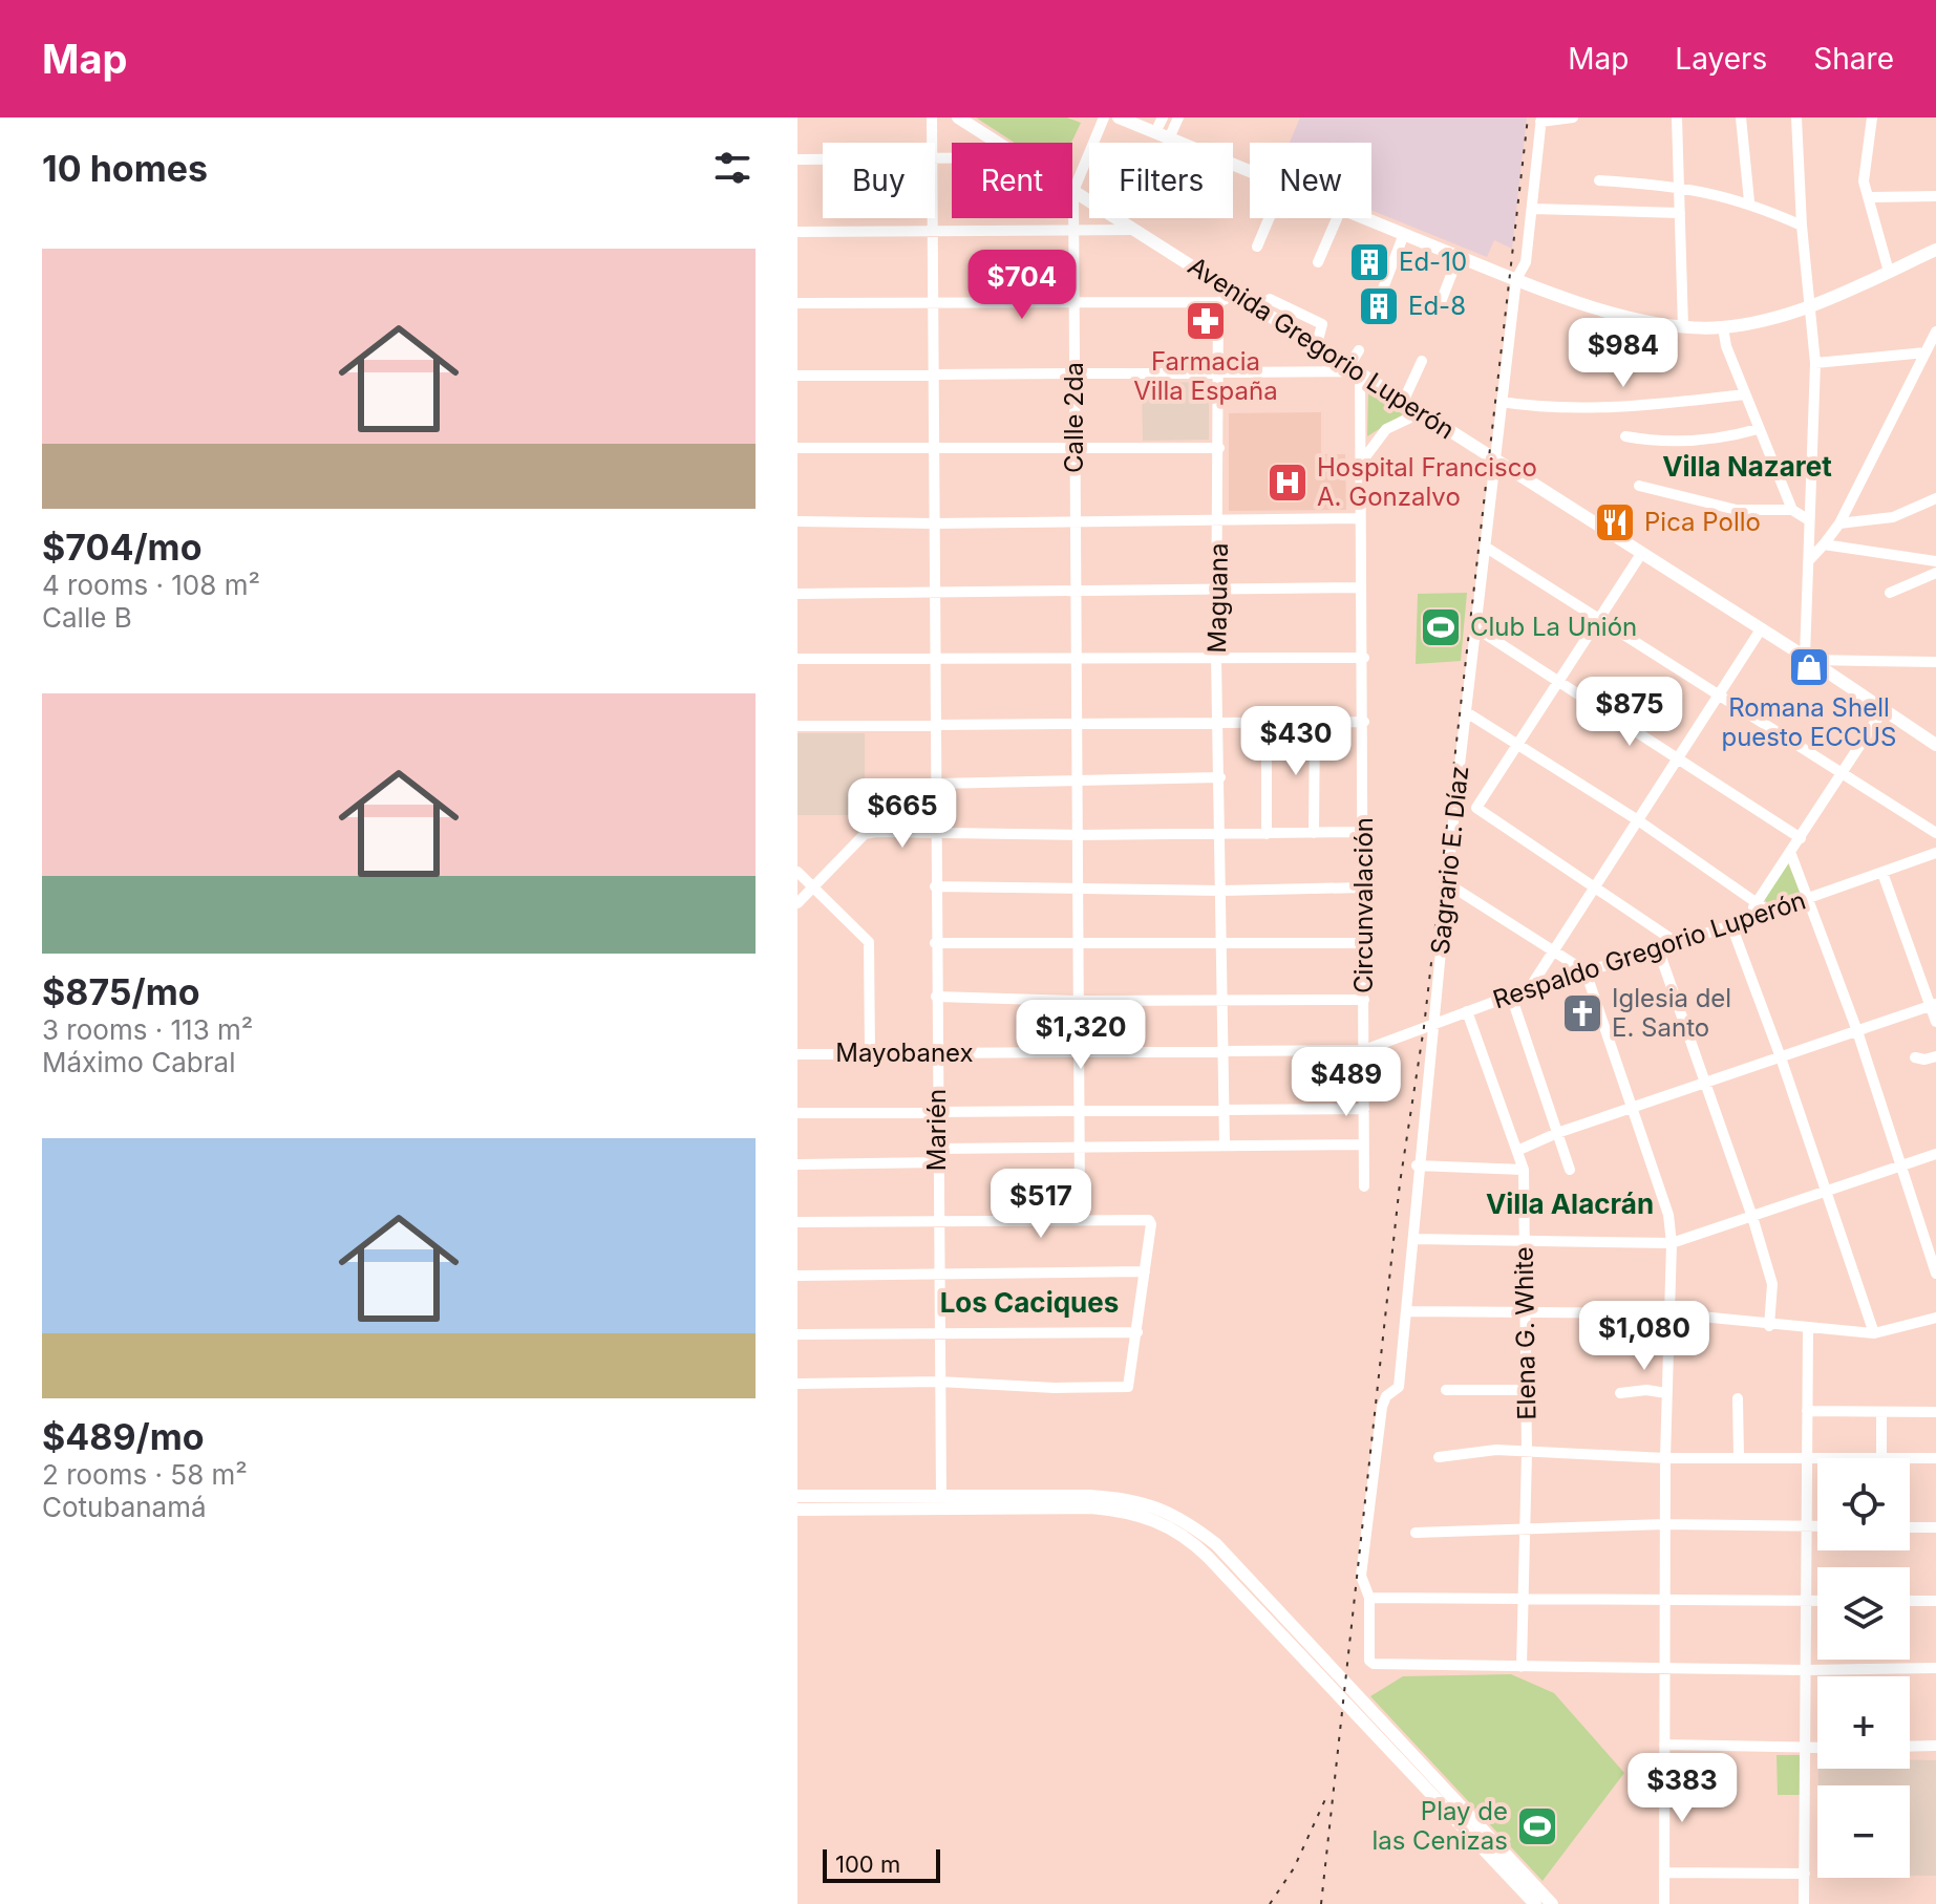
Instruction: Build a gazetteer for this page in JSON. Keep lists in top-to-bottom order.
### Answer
{
  "streets": {
    "main road": ["Avenida Gregorio Luperón"],
    "street": [
      "Calle 2da",
      "Maguana",
      "Sagrario E. Díaz",
      "Circunvalación",
      "Respaldo Gregorio Luperón",
      "Mayobanex",
      "Marién",
      "Elena G. White"
    ]
  },
  "crossings": [
    ["Avenida Gregorio Luperón", "Calle 2da"],
    ["Avenida Gregorio Luperón", "Sagrario E. Díaz"],
    ["Avenida Gregorio Luperón", "Circunvalación"],
    ["Calle 2da", "Mayobanex"],
    ["Maguana", "Mayobanex"],
    ["Sagrario E. Díaz", "Respaldo Gregorio Luperón"],
    ["Sagrario E. Díaz", "Elena G. White"],
    ["Circunvalación", "Respaldo Gregorio Luperón"],
    ["Circunvalación", "Mayobanex"],
    ["Respaldo Gregorio Luperón", "Mayobanex"],
    ["Respaldo Gregorio Luperón", "Elena G. White"],
    ["Mayobanex", "Marién"]
  ],
  "districts": ["Villa Nazaret", "Villa Alacrán", "Los Caciques"],
  "places": {
    "building": ["Ed-10", "Ed-8"],
    "pharmacy": ["Farmacia Villa España"],
    "hospital": ["Hospital Francisco A. Gonzalvo"],
    "restaurant": ["Pica Pollo"],
    "sports": ["Club La Unión", "Play de las Cenizas"],
    "shop": ["Romana Shell puesto ECCUS"],
    "church": ["Iglesia del E. Santo"]
  },
  "scale_bar": "100 m",
  "page": {
    "header": "Map",
    "nav": ["Map", "Layers", "Share"],
    "heading": "10 homes",
    "chip": [
      "Buy",
      "Rent",
      "Filters",
      "New"
    ],
    "list": [
      {
        "name": "$704/mo",
        "note": "4 rooms · 108 m² · Calle B"
      },
      {
        "name": "$875/mo",
        "note": "3 rooms · 113 m² · Máximo Cabral"
      },
      {
        "name": "$489/mo",
        "note": "2 rooms · 58 m² · Cotubanamá"
      }
    ],
    "price": [
      "$704",
      "$984",
      "$875",
      "$430",
      "$665",
      "$1,320",
      "$489",
      "$517",
      "$1,080",
      "$383"
    ],
    "map_buttons": ["+", "−"],
    "scale": "100 m"
  }
}
